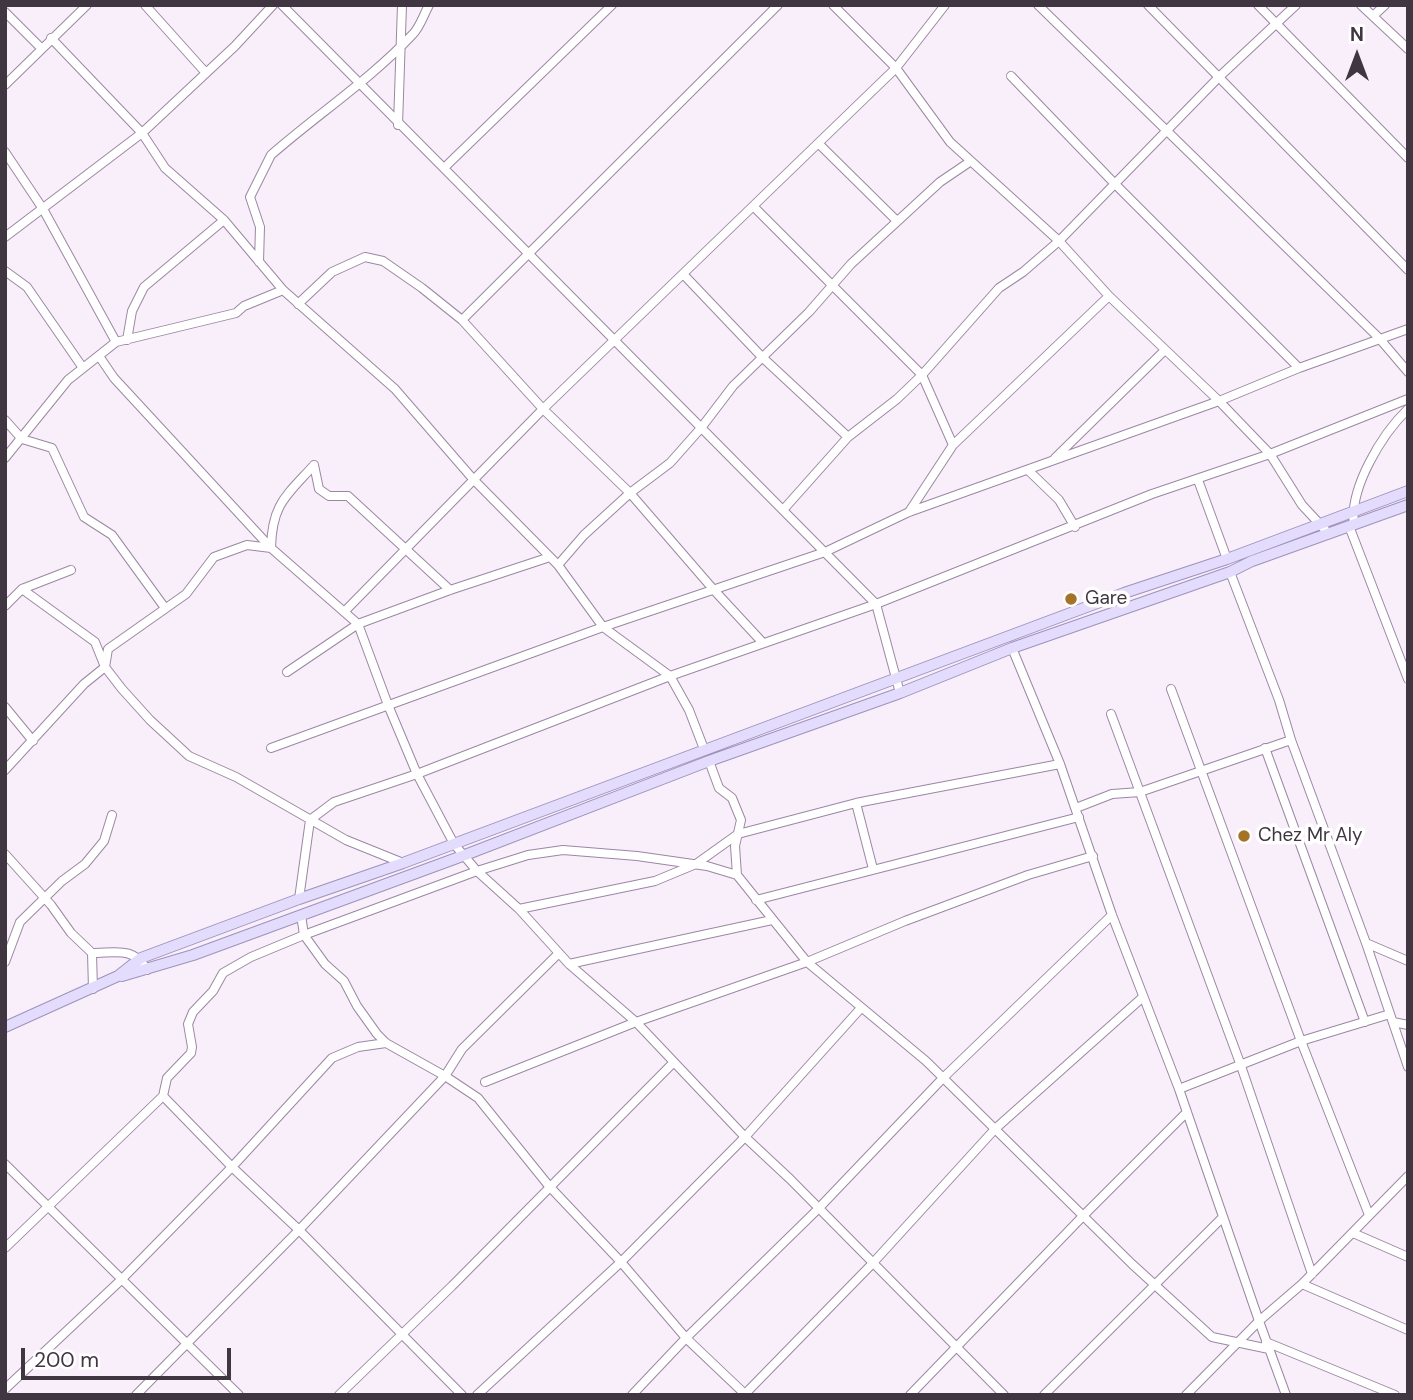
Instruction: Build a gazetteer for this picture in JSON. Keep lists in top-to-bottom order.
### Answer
{
  "places": ["Gare", "Chez Mr Aly"],
  "scale_bar": "200 m",
  "north": "top"
}
